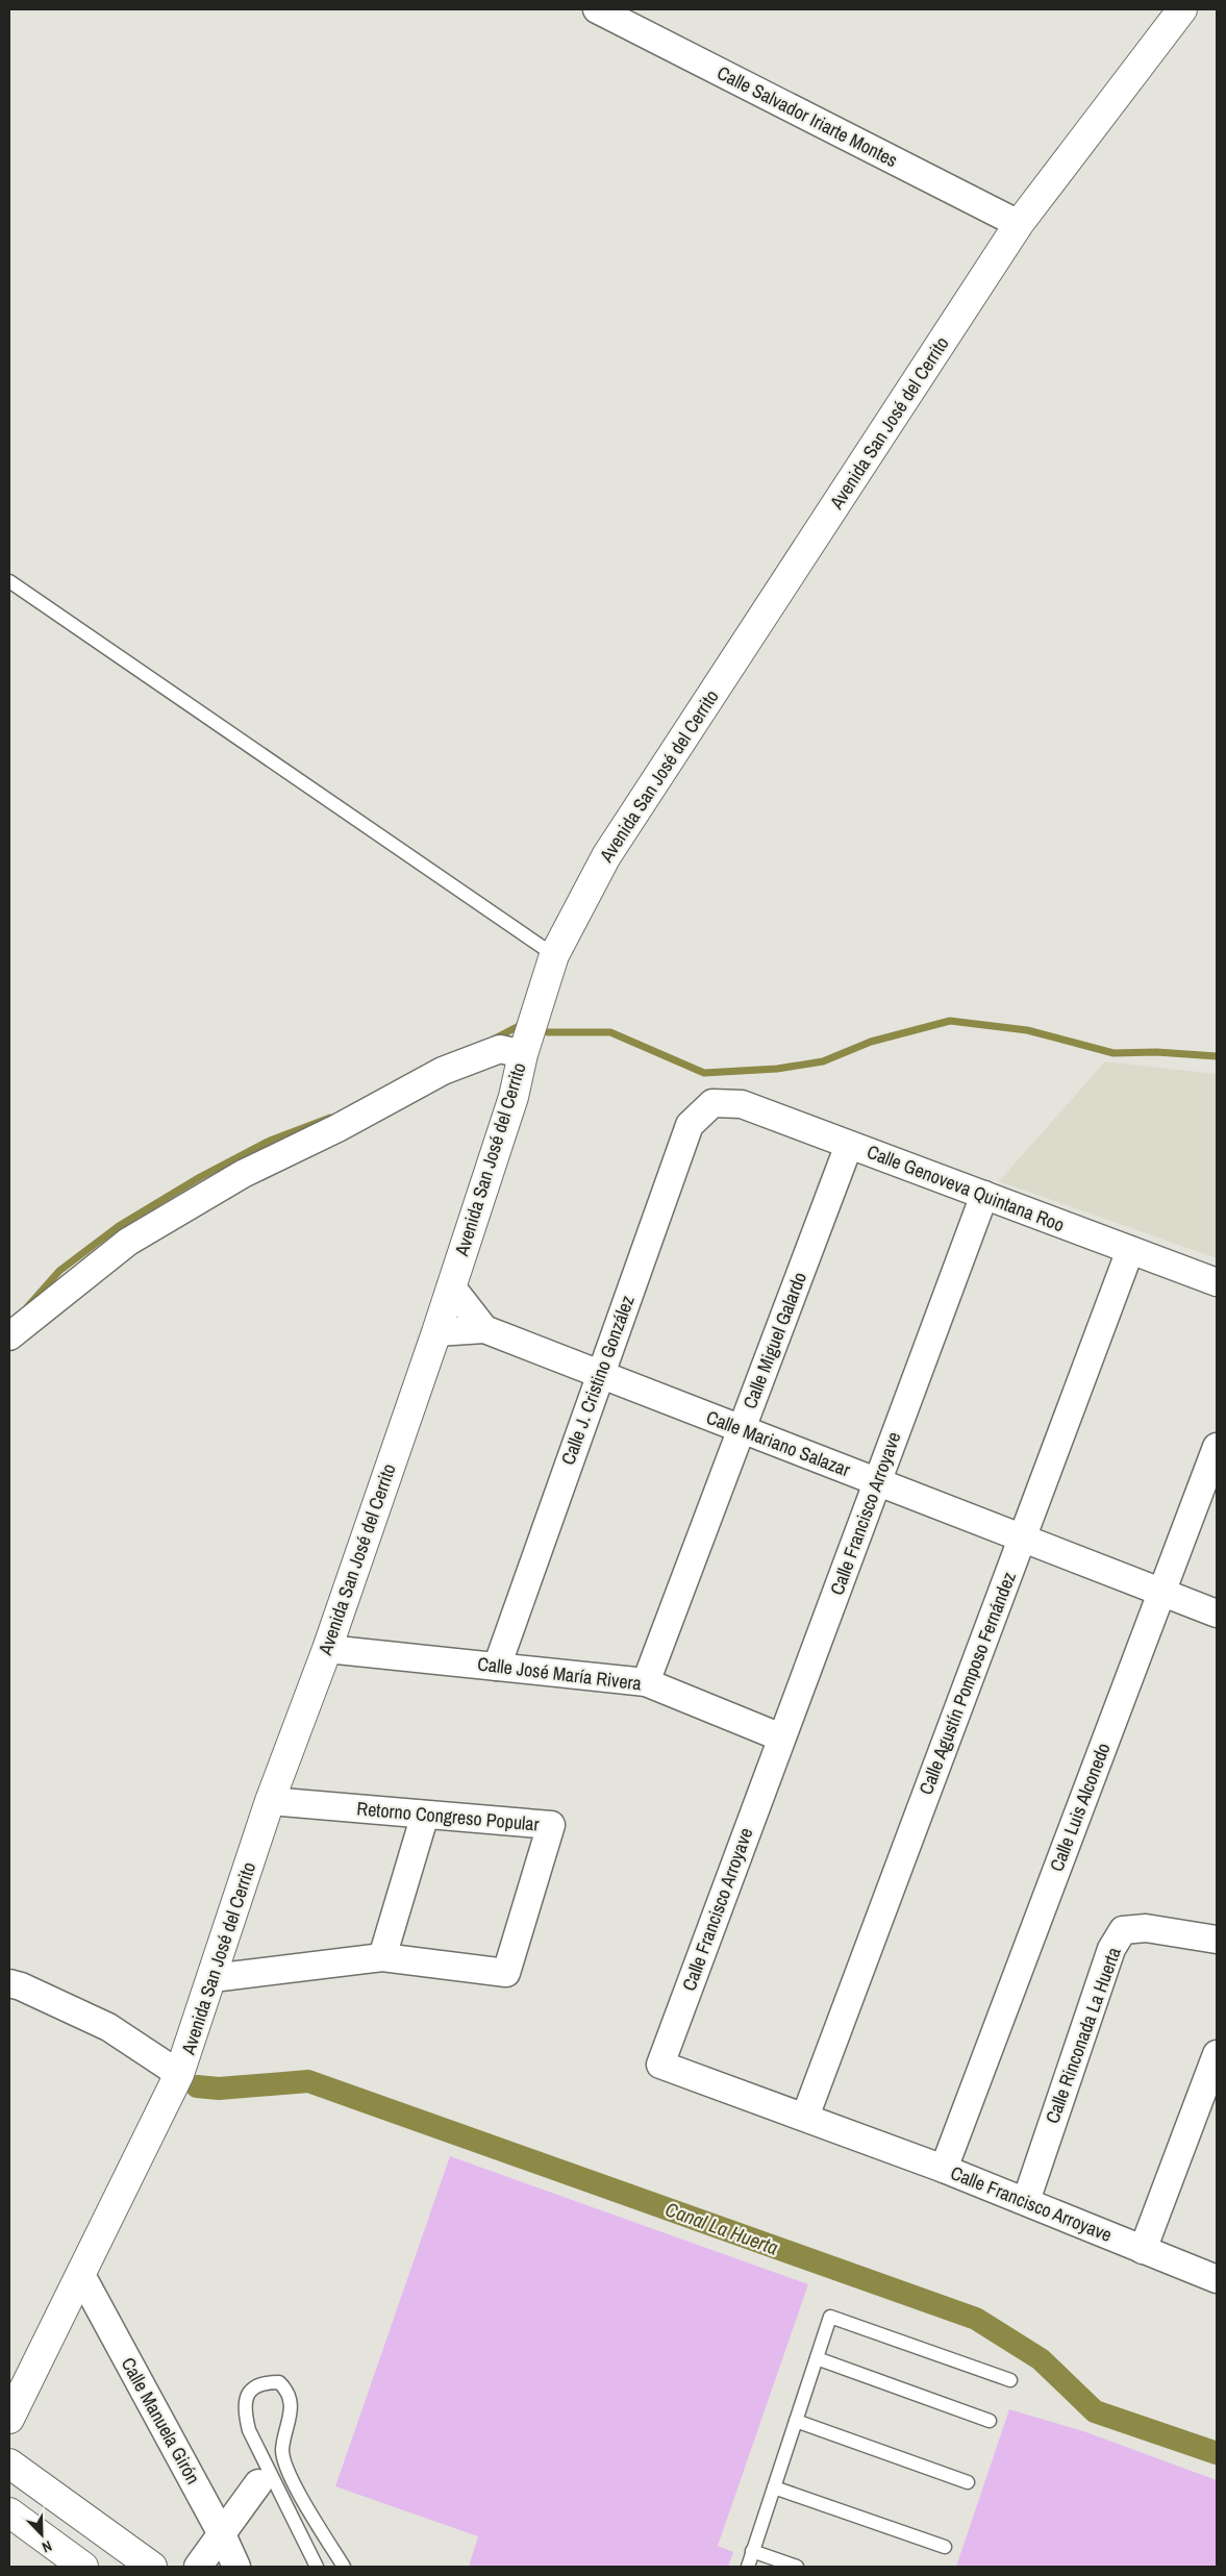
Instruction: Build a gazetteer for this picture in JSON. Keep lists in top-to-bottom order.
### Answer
{
  "streets": {
    "street": [
      "Calle Salvador Iriarte Montes",
      "Avenida San José del Cerrito",
      "Calle Genoveva Quintana Roo",
      "Calle Miguel Galardo",
      "Calle J. Cristino González",
      "Calle Mariano Salazar",
      "Calle Francisco Arroyave",
      "Calle José María Rivera",
      "Calle Agustín Pomposo Fernández",
      "Calle Luis Alconedo",
      "Retorno Congreso Popular",
      "Calle Rinconada La Huerta",
      "Calle Manuela Girón"
    ]
  },
  "crossings": [
    ["Calle Salvador Iriarte Montes", "Avenida San José del Cerrito"],
    ["Avenida San José del Cerrito", "Calle Mariano Salazar"],
    ["Avenida San José del Cerrito", "Calle José María Rivera"],
    ["Avenida San José del Cerrito", "Retorno Congreso Popular"],
    ["Avenida San José del Cerrito", "Calle Manuela Girón"],
    ["Calle Genoveva Quintana Roo", "Calle Miguel Galardo"],
    ["Calle Genoveva Quintana Roo", "Calle J. Cristino González"],
    ["Calle Genoveva Quintana Roo", "Calle Francisco Arroyave"],
    ["Calle Genoveva Quintana Roo", "Calle Agustín Pomposo Fernández"],
    ["Calle Miguel Galardo", "Calle Mariano Salazar"],
    ["Calle Miguel Galardo", "Calle José María Rivera"],
    ["Calle J. Cristino González", "Calle Mariano Salazar"],
    ["Calle J. Cristino González", "Calle José María Rivera"],
    ["Calle Mariano Salazar", "Calle Francisco Arroyave"],
    ["Calle Mariano Salazar", "Calle Agustín Pomposo Fernández"],
    ["Calle Mariano Salazar", "Calle Luis Alconedo"],
    ["Calle Francisco Arroyave", "Calle José María Rivera"],
    ["Calle Francisco Arroyave", "Calle Agustín Pomposo Fernández"],
    ["Calle Francisco Arroyave", "Calle Luis Alconedo"],
    ["Calle Francisco Arroyave", "Calle Rinconada La Huerta"]
  ],
  "water": ["Canal La Huerta"],
  "north": "bottom right"
}
